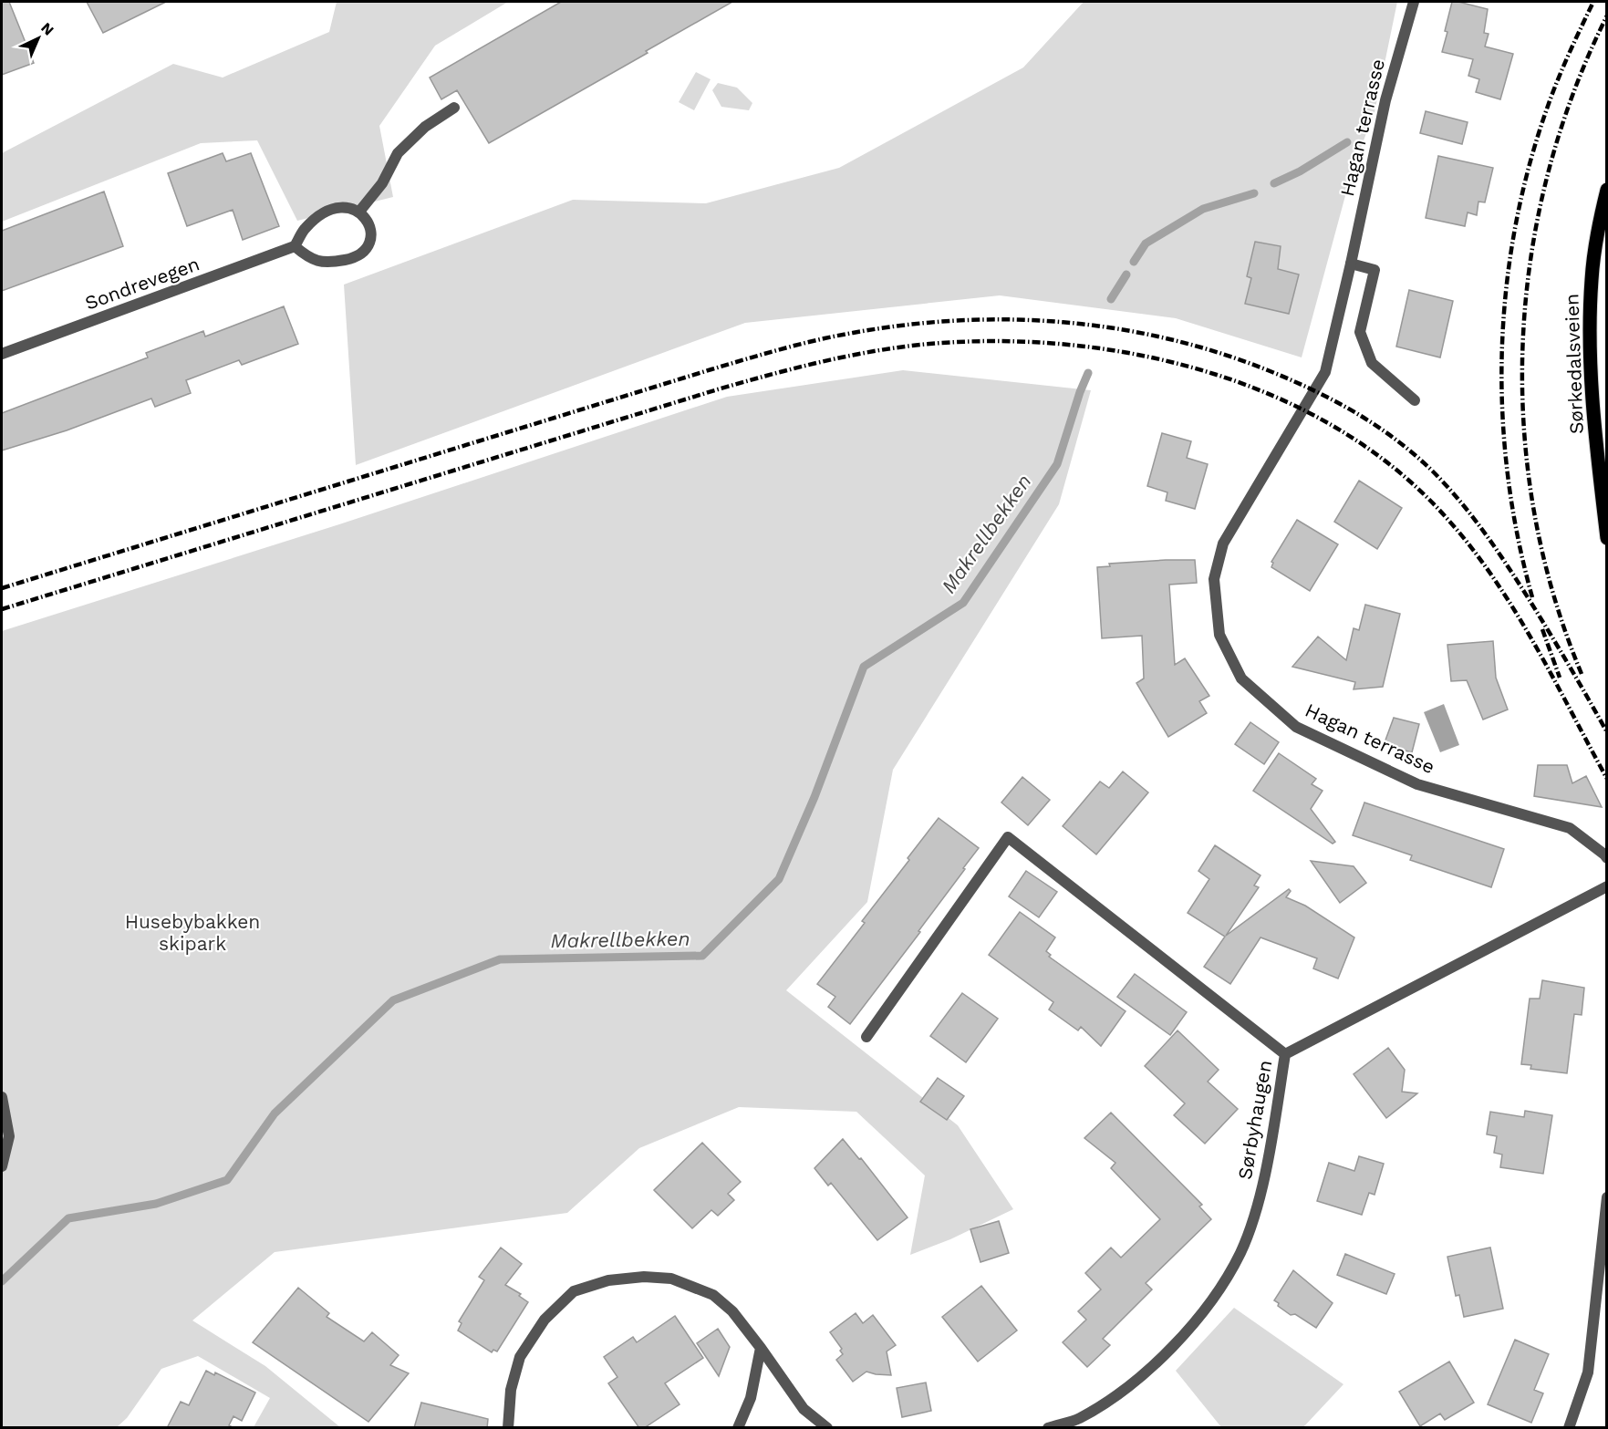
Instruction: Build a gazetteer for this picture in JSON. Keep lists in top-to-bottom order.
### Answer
{
  "streets": {
    "main road": ["Sørkedalsveien"],
    "street": ["Hagan terrasse", "Sondrevegen", "Sørbyhaugen"]
  },
  "water": ["Makrellbekken"],
  "parks": ["Husebybakken skipark"],
  "north": "top right"
}
